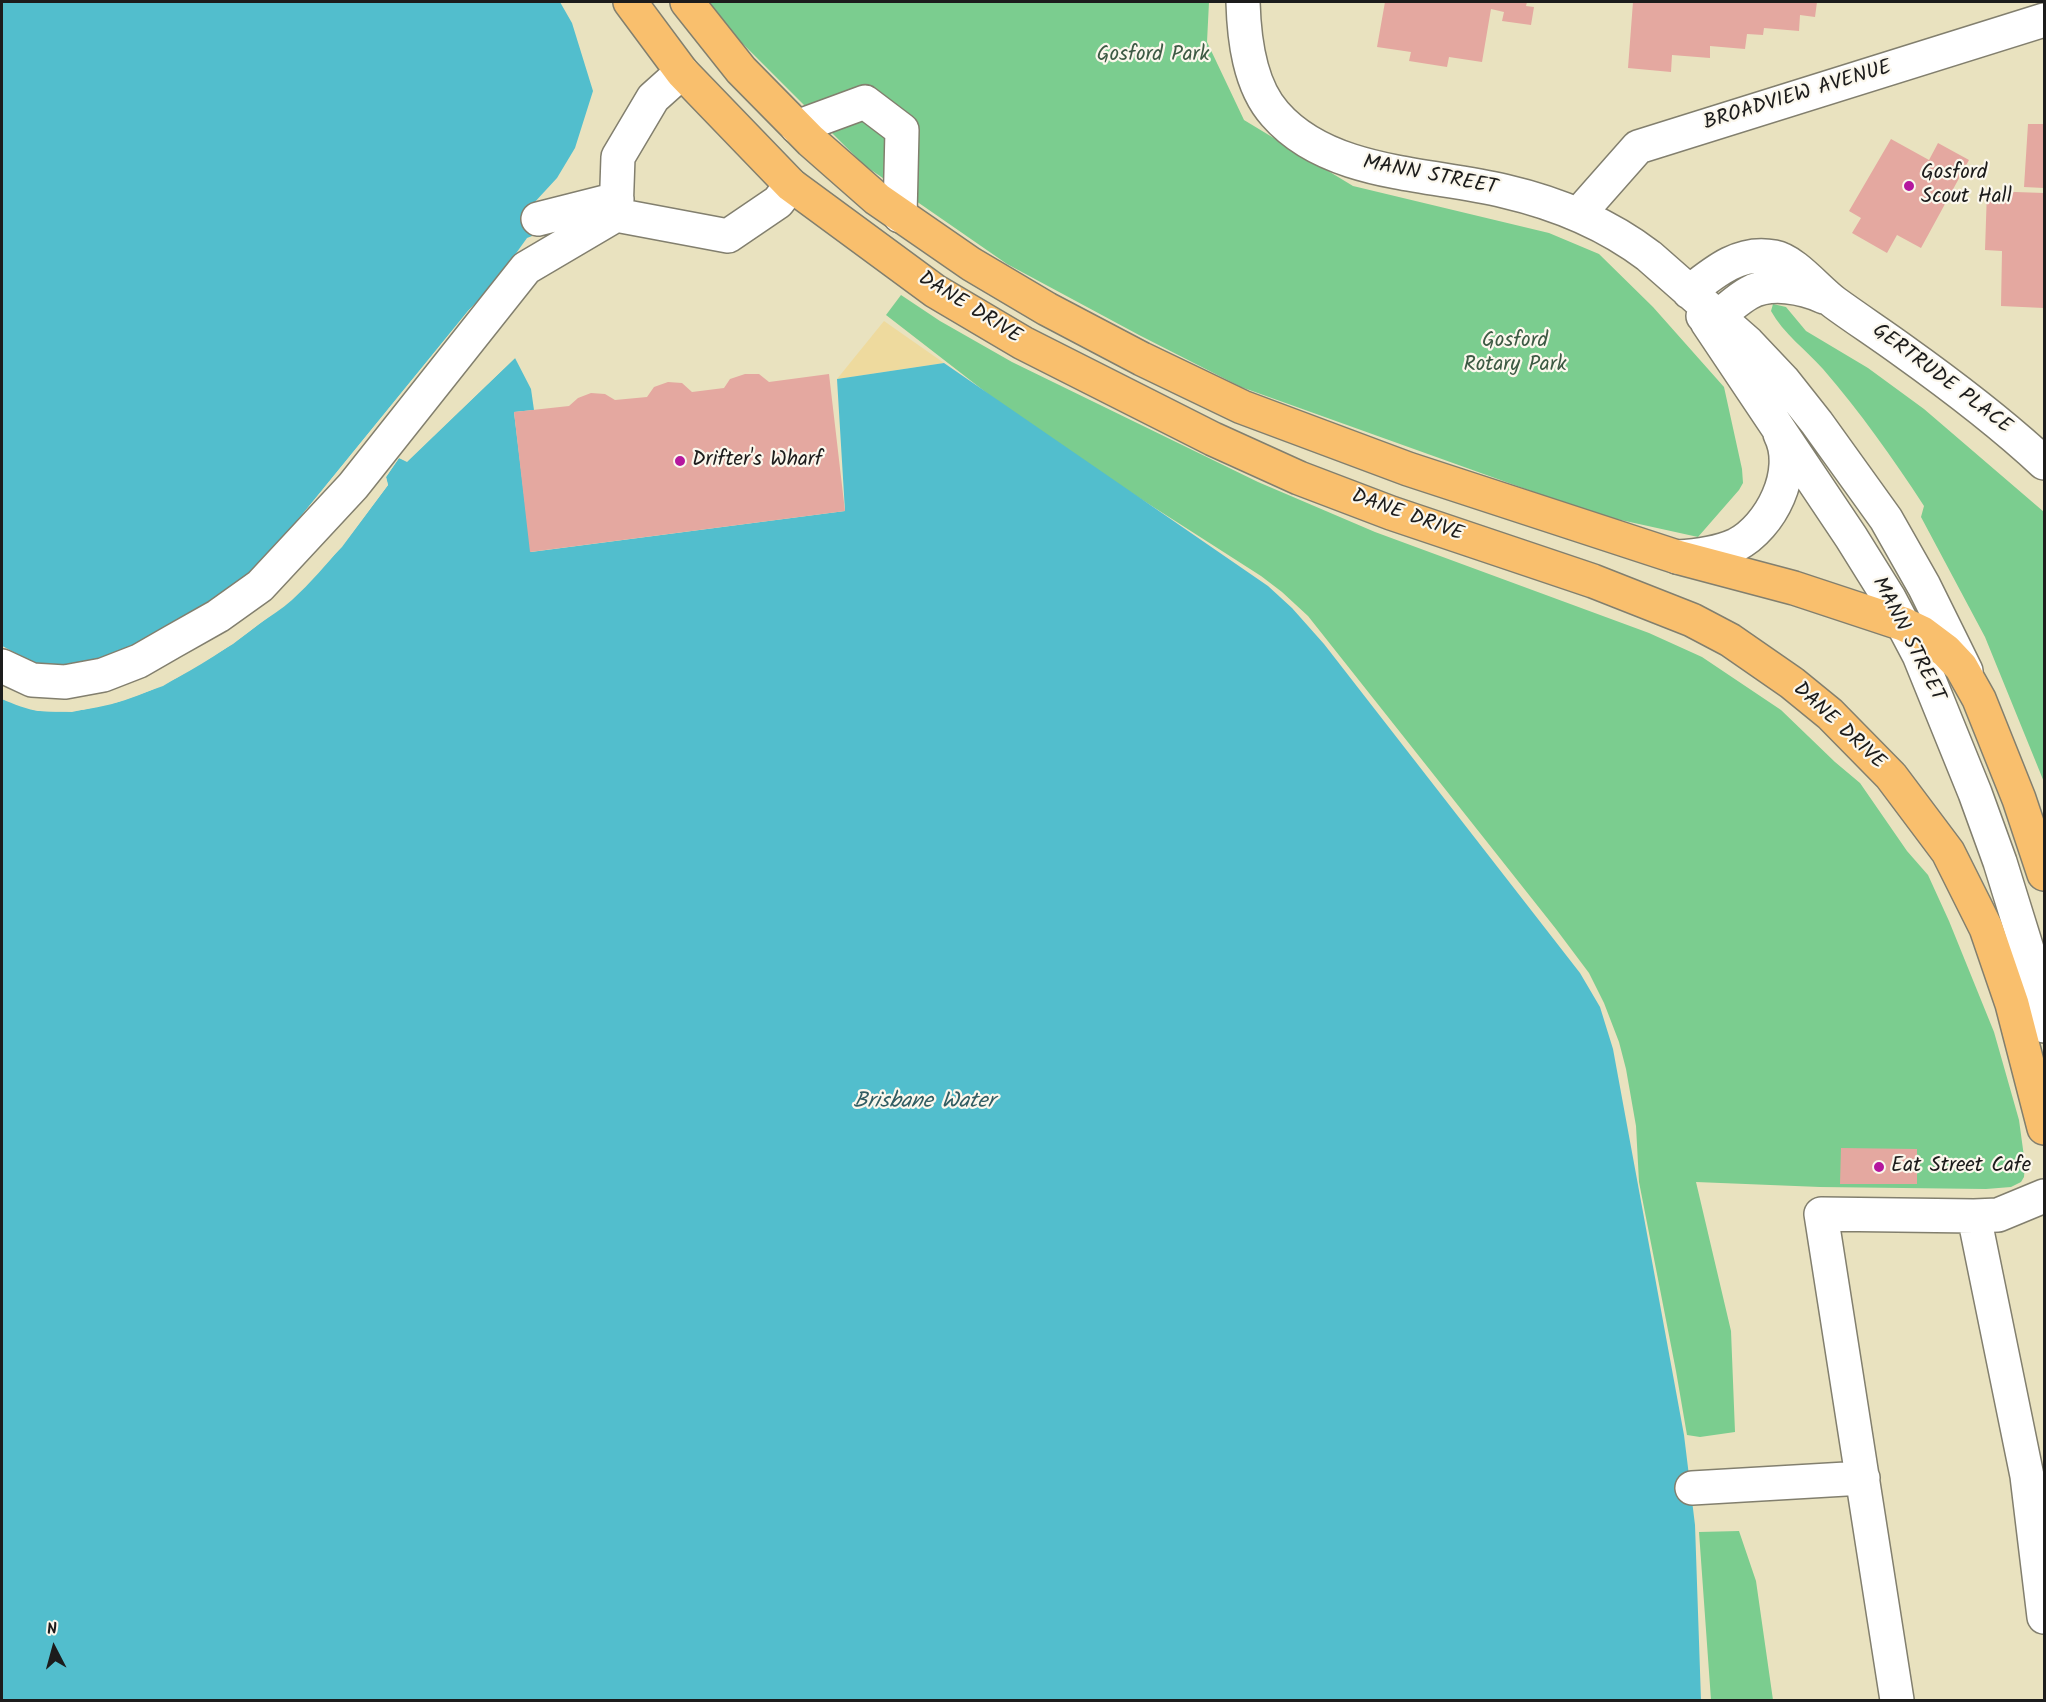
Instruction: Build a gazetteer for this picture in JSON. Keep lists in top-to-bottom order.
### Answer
{
  "streets": {
    "highway": ["DANE DRIVE"],
    "street": ["BROADVIEW AVENUE", "MANN STREET", "GERTRUDE PLACE"]
  },
  "crossings": [
    ["BROADVIEW AVENUE", "MANN STREET"],
    ["MANN STREET", "DANE DRIVE"],
    ["MANN STREET", "GERTRUDE PLACE"]
  ],
  "water": ["Brisbane Water"],
  "parks": ["Gosford Park", "Gosford Rotary Park"],
  "places": ["Gosford Scout Hall", "Drifter's Wharf", "Eat Street Cafe"],
  "north": "top"
}
